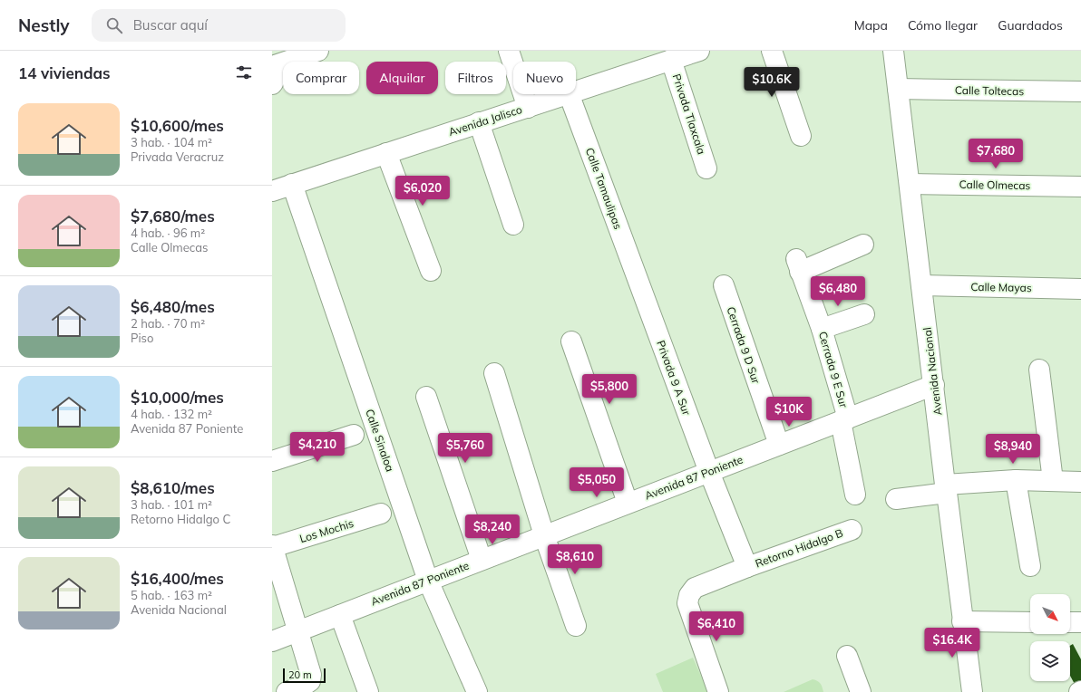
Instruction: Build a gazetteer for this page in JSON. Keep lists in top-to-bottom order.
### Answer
{
  "streets": {
    "street": [
      "Calle Toltecas",
      "Privada Tlaxcala",
      "Avenida Jalisco",
      "Calle Olmecas",
      "Calle Tamaulipas",
      "Calle Mayas",
      "Cerrada 9 D Sur",
      "Cerrada 9 E Sur",
      "Avenida Nacional",
      "Privada 9 A Sur",
      "Calle Sinaloa",
      "Avenida 87 Poniente",
      "Los Mochis",
      "Retorno Hidalgo B"
    ]
  },
  "crossings": [
    ["Calle Toltecas", "Avenida Nacional"],
    ["Privada Tlaxcala", "Avenida Jalisco"],
    ["Avenida Jalisco", "Calle Sinaloa"],
    ["Calle Olmecas", "Avenida Nacional"],
    ["Calle Tamaulipas", "Privada 9 A Sur"],
    ["Calle Mayas", "Avenida Nacional"],
    ["Cerrada 9 D Sur", "Avenida 87 Poniente"],
    ["Cerrada 9 E Sur", "Avenida 87 Poniente"],
    ["Avenida Nacional", "Avenida 87 Poniente"],
    ["Privada 9 A Sur", "Avenida 87 Poniente"],
    ["Privada 9 A Sur", "Retorno Hidalgo B"],
    ["Calle Sinaloa", "Avenida 87 Poniente"],
    ["Avenida 87 Poniente", "Retorno Hidalgo B"]
  ],
  "scale_bar": "20 m",
  "north": "bottom right",
  "page": {
    "header": "Nestly",
    "search": "Buscar aquí",
    "nav": ["Mapa", "Cómo llegar", "Guardados"],
    "heading": "14 viviendas",
    "chip": [
      "Comprar",
      "Alquilar",
      "Filtros",
      "Nuevo"
    ],
    "price": [
      "$10.6K",
      "$7,680",
      "$6,020",
      "$6,480",
      "$5,800",
      "$10K",
      "$4,210",
      "$5,760",
      "$8,940",
      "$5,050",
      "$8,240",
      "$8,610",
      "$6,410",
      "$16.4K"
    ],
    "list": [
      {
        "name": "$10,600/mes",
        "note": "3 hab. · 104 m² · Privada Veracruz"
      },
      {
        "name": "$7,680/mes",
        "note": "4 hab. · 96 m² · Calle Olmecas"
      },
      {
        "name": "$6,480/mes",
        "note": "2 hab. · 70 m² · Piso"
      },
      {
        "name": "$10,000/mes",
        "note": "4 hab. · 132 m² · Avenida 87 Poniente"
      },
      {
        "name": "$8,610/mes",
        "note": "3 hab. · 101 m² · Retorno Hidalgo C"
      },
      {
        "name": "$16,400/mes",
        "note": "5 hab. · 163 m² · Avenida Nacional"
      }
    ],
    "scale": "20 m"
  }
}
